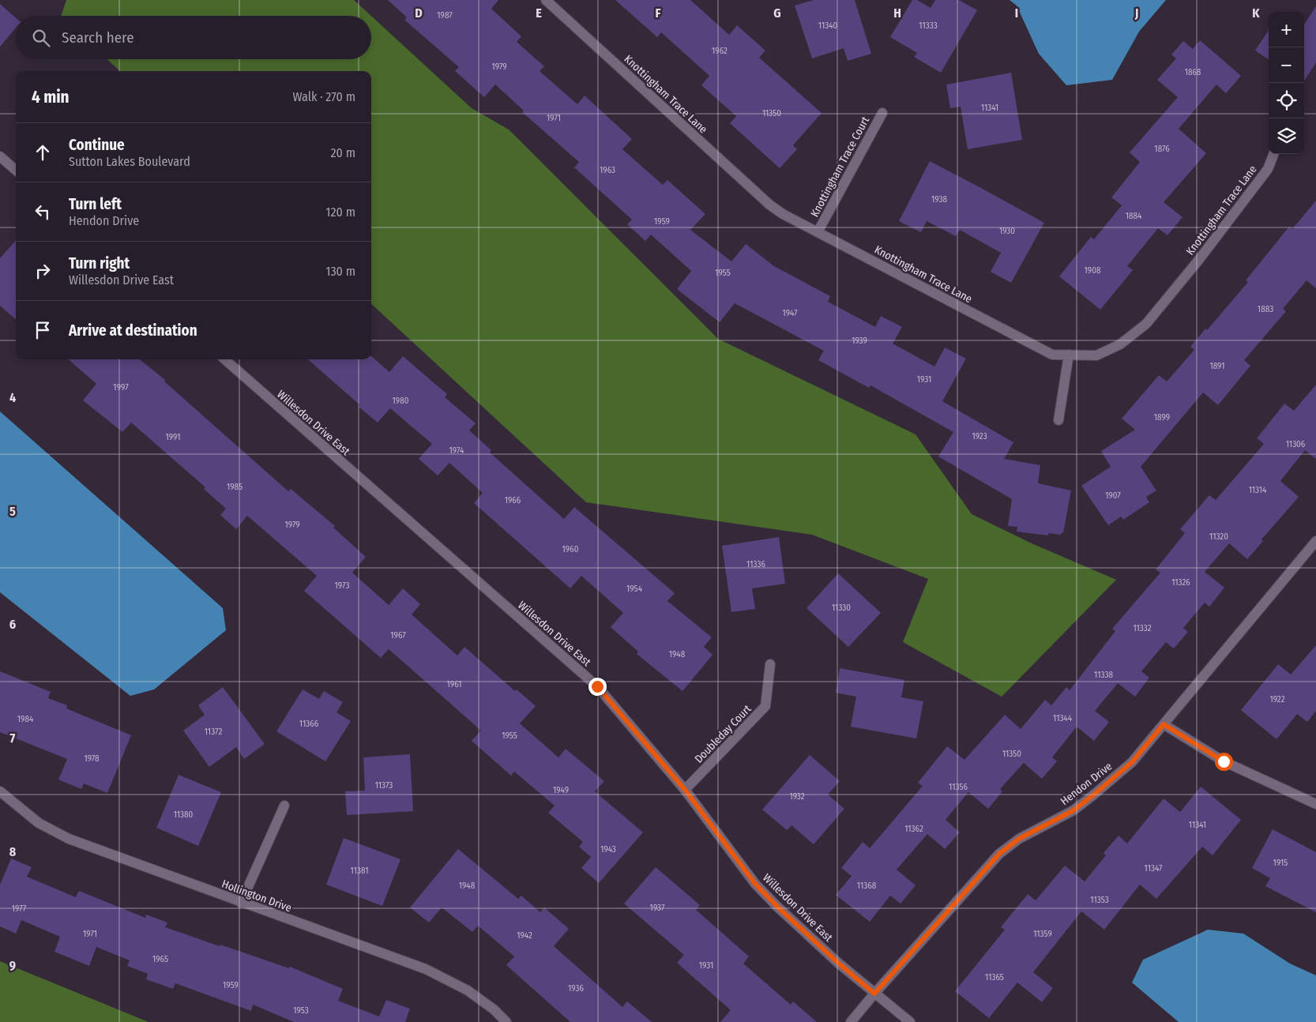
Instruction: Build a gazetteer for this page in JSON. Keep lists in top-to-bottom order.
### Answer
{
  "streets": {
    "street": [
      "Knottingham Trace Lane",
      "Knottingham Trace Court",
      "Willesdon Drive East",
      "Doubleday Court",
      "Hendon Drive",
      "Hollington Drive"
    ]
  },
  "crossings": [
    ["Knottingham Trace Lane", "Knottingham Trace Court"],
    ["Willesdon Drive East", "Doubleday Court"],
    ["Willesdon Drive East", "Hendon Drive"]
  ],
  "house_numbers": [
    "1987",
    "11340",
    "11333",
    "1962",
    "1979",
    "1868",
    "11341",
    "11350",
    "1971",
    "1876",
    "1963",
    "1938",
    "1884",
    "1959",
    "1930",
    "1908",
    "1955",
    "1883",
    "1947",
    "1939",
    "1891",
    "1931",
    "1997",
    "1980",
    "1899",
    "1923",
    "1991",
    "11306",
    "1974",
    "1985",
    "11314",
    "1907",
    "1966",
    "1979",
    "11320",
    "1960",
    "11336",
    "11326",
    "1973",
    "1954",
    "11330",
    "11332",
    "1967",
    "1948",
    "11338",
    "1961",
    "1922",
    "11344",
    "1984",
    "11366",
    "11372",
    "1955",
    "11350",
    "1978",
    "11373",
    "11356",
    "1949",
    "1932",
    "11380",
    "11341",
    "11362",
    "1943",
    "1915",
    "11347",
    "11381",
    "1948",
    "11368",
    "11353",
    "1937",
    "1977",
    "1971",
    "11359",
    "1942",
    "1965",
    "1931",
    "11365",
    "1959",
    "1936",
    "1953"
  ],
  "page": {
    "map_buttons": ["+", "−"],
    "search": "Search here",
    "heading": ["4 min", "Walk · 270 m"],
    "list": [
      ["Continue", "Sutton Lakes Boulevard", "20 m"],
      ["Turn left", "Hendon Drive", "120 m"],
      ["Turn right", "Willesdon Drive East", "130 m"],
      "Arrive at destination"
    ]
  },
  "grid": {
    "columns": [
      "D",
      "E",
      "F",
      "G",
      "H",
      "I",
      "J",
      "K"
    ],
    "rows": [
      "4",
      "5",
      "6",
      "7",
      "8",
      "9"
    ]
  }
}
